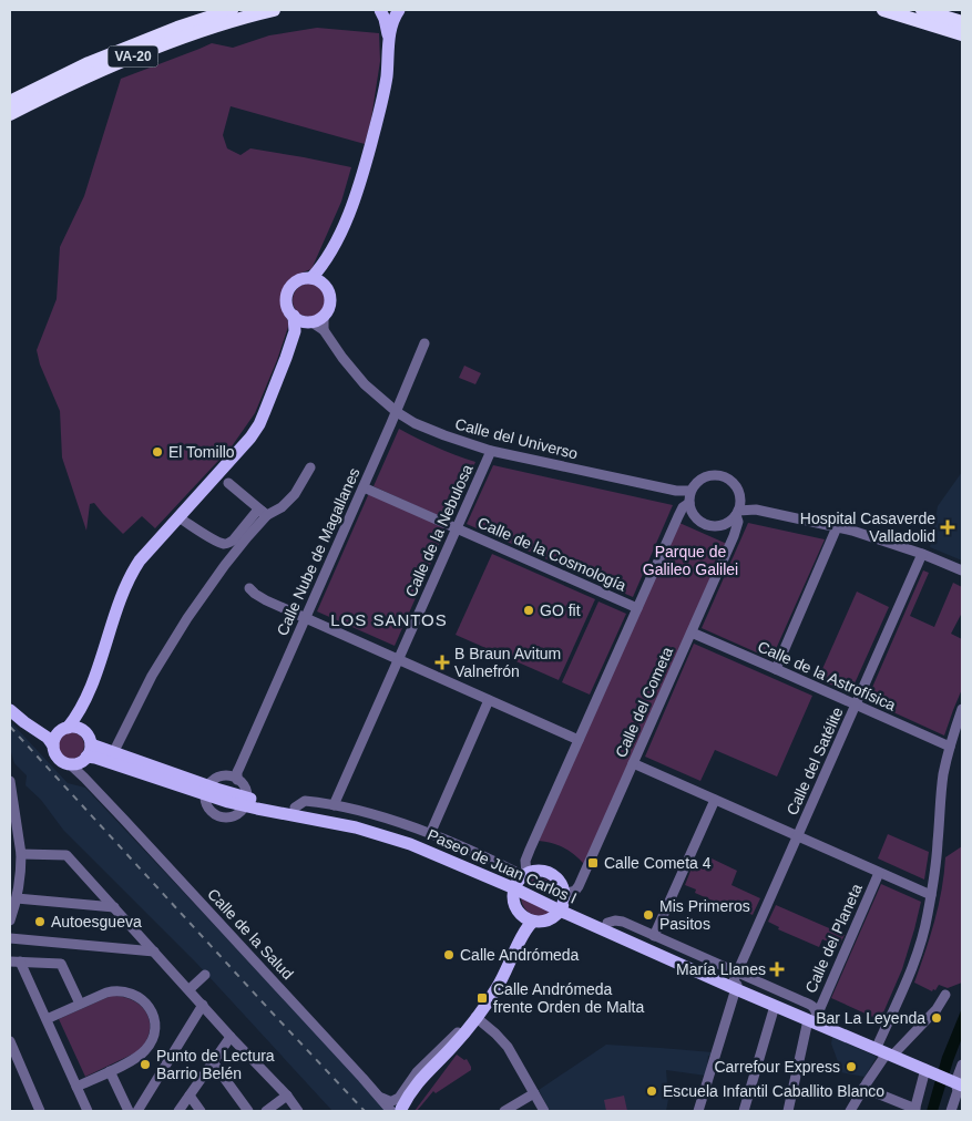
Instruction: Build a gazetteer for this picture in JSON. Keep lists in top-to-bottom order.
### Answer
{
  "streets": {
    "highway": ["VA-20"],
    "main road": ["Paseo de Juan Carlos I"],
    "street": [
      "Calle del Universo",
      "Calle de la Nebulosa",
      "Calle Nube de Magallanes",
      "Calle de la Cosmología",
      "Calle de la Astrofísica",
      "Calle del Cometa",
      "Calle del Satélite",
      "Calle de la Salud",
      "Calle del Planeta"
    ]
  },
  "crossings": [
    ["Calle del Universo", "Calle de la Nebulosa"],
    ["Calle del Universo", "Calle Nube de Magallanes"],
    ["Calle del Universo", "Calle del Cometa"],
    ["Calle de la Nebulosa", "Calle de la Cosmología"],
    ["Calle de la Nebulosa", "Paseo de Juan Carlos I"],
    ["Calle Nube de Magallanes", "Calle de la Cosmología"],
    ["Calle de la Astrofísica", "Calle del Cometa"],
    ["Calle de la Astrofísica", "Calle del Satélite"],
    ["Calle del Cometa", "Paseo de Juan Carlos I"],
    ["Calle del Satélite", "Paseo de Juan Carlos I"],
    ["Paseo de Juan Carlos I", "Calle de la Salud"],
    ["Paseo de Juan Carlos I", "Calle del Planeta"]
  ],
  "districts": ["LOS SANTOS"],
  "parks": ["Parque de Galileo Galilei"],
  "places": {
    "other": [
      "El Tomillo",
      "GO fit",
      "Mis Primeros Pasitos",
      "Autoesgueva",
      "Calle Andrómeda",
      "Bar La Leyenda",
      "Punto de Lectura Barrio Belén",
      "Carrefour Express",
      "Escuela Infantil Caballito Blanco"
    ],
    "health": ["Hospital Casaverde Valladolid", "B Braun Avitum Valnefrón", "María Llanes"],
    "transit": ["Calle Cometa 4", "Calle Andrómeda frente Orden de Malta"]
  }
}
